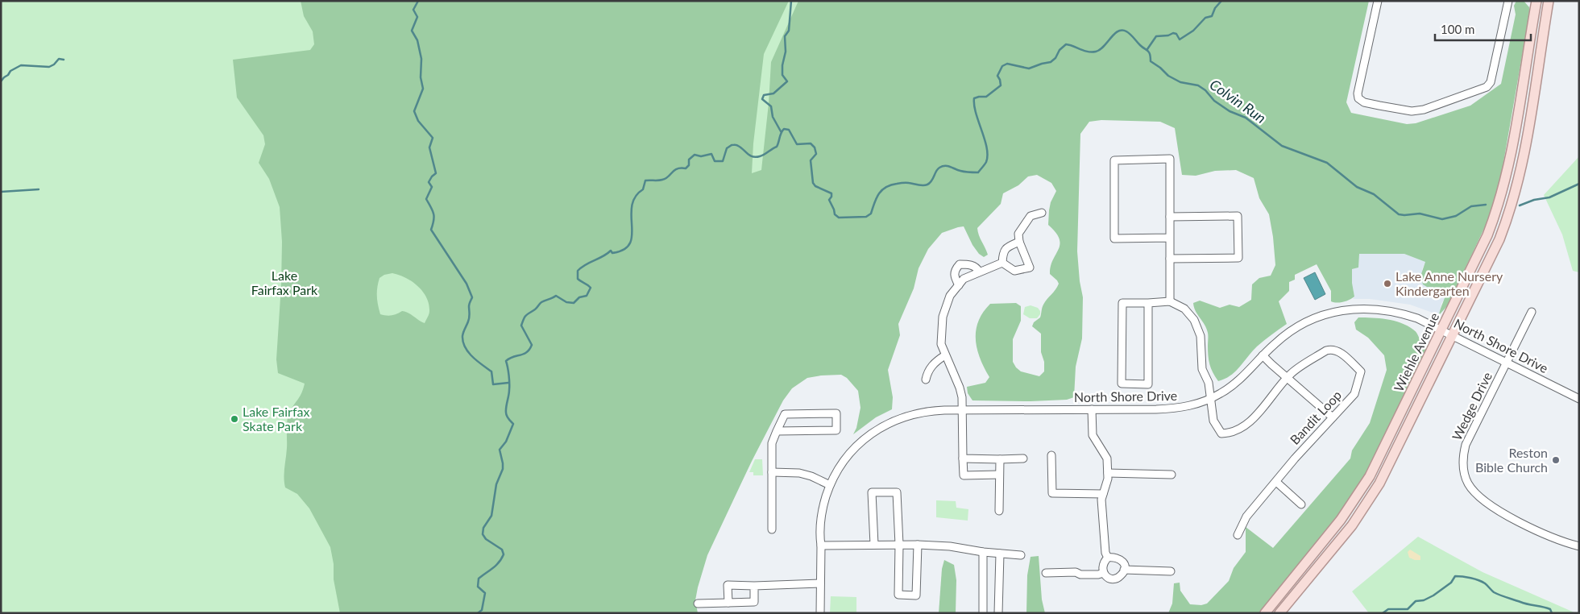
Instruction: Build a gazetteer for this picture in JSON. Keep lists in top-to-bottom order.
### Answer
{
  "streets": {
    "main road": ["Wiehle Avenue"],
    "street": ["North Shore Drive", "Wedge Drive", "Bandit Loop"]
  },
  "crossings": [
    ["North Shore Drive", "Wiehle Avenue"],
    ["North Shore Drive", "Wedge Drive"],
    ["North Shore Drive", "Bandit Loop"]
  ],
  "water": ["Colvin Run"],
  "parks": ["Lake Fairfax Park"],
  "places": ["Lake Anne Nursery Kindergarten", "Lake Fairfax Skate Park", "Reston Bible Church"],
  "scale_bar": "100 m"
}
